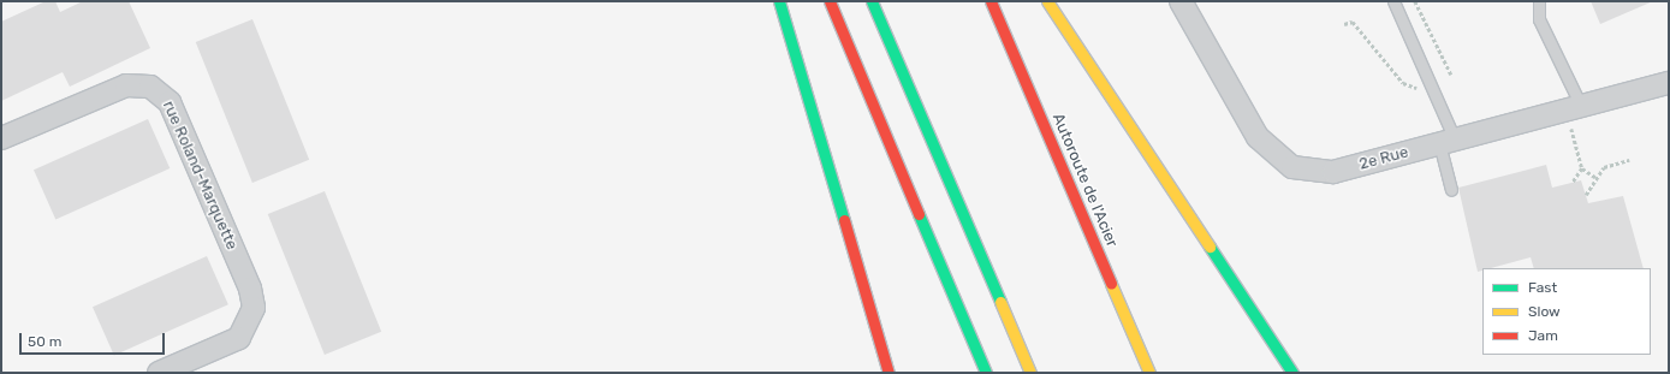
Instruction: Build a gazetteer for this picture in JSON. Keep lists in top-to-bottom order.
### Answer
{
  "streets": {
    "highway": ["Autoroute de l'Acier"],
    "street": ["2e Rue", "rue Roland-Marquette"]
  },
  "legend": ["Fast", "Slow", "Jam"],
  "scale_bar": "50 m"
}
